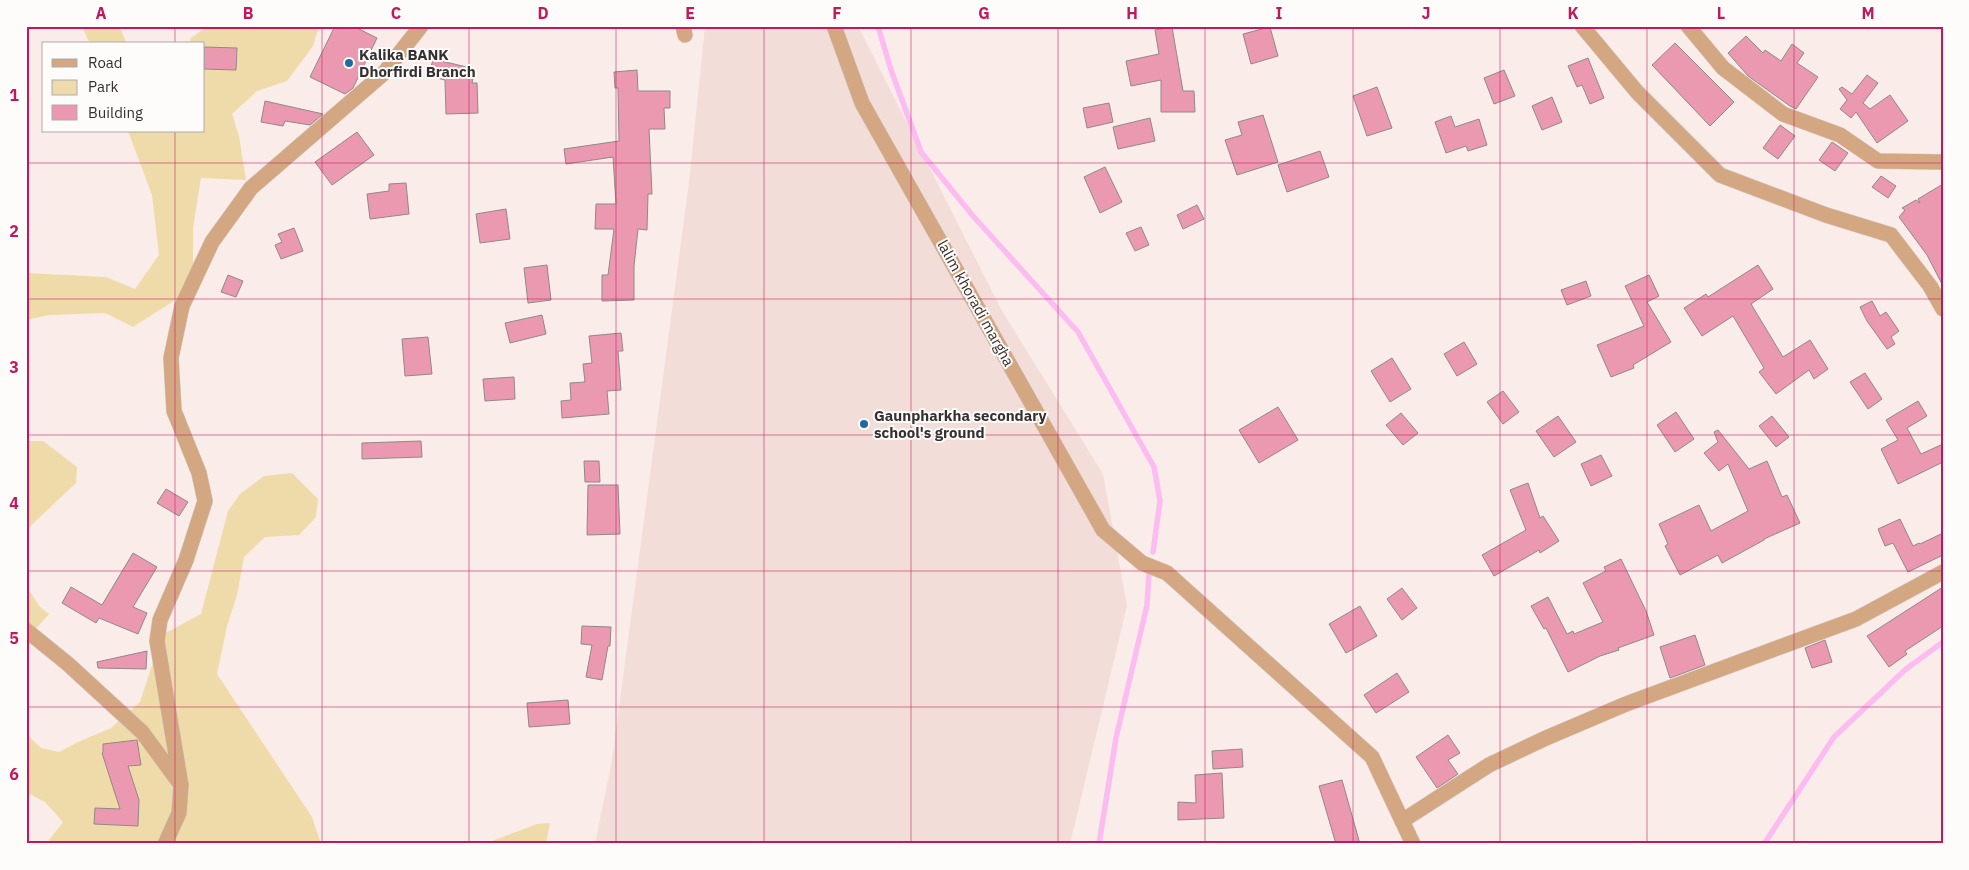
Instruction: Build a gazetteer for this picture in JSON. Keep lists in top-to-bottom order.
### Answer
{
  "streets": {
    "street": ["lalim khoradi margha"]
  },
  "places": ["Kalika BANK Dhorfirdi Branch", "Gaunpharkha secondary school's ground"],
  "legend": ["Road", "Park", "Building"],
  "grid": {
    "columns": [
      "A",
      "B",
      "C",
      "D",
      "E",
      "F",
      "G",
      "H",
      "I",
      "J",
      "K",
      "L",
      "M"
    ],
    "rows": [
      "1",
      "2",
      "3",
      "4",
      "5",
      "6"
    ]
  }
}
